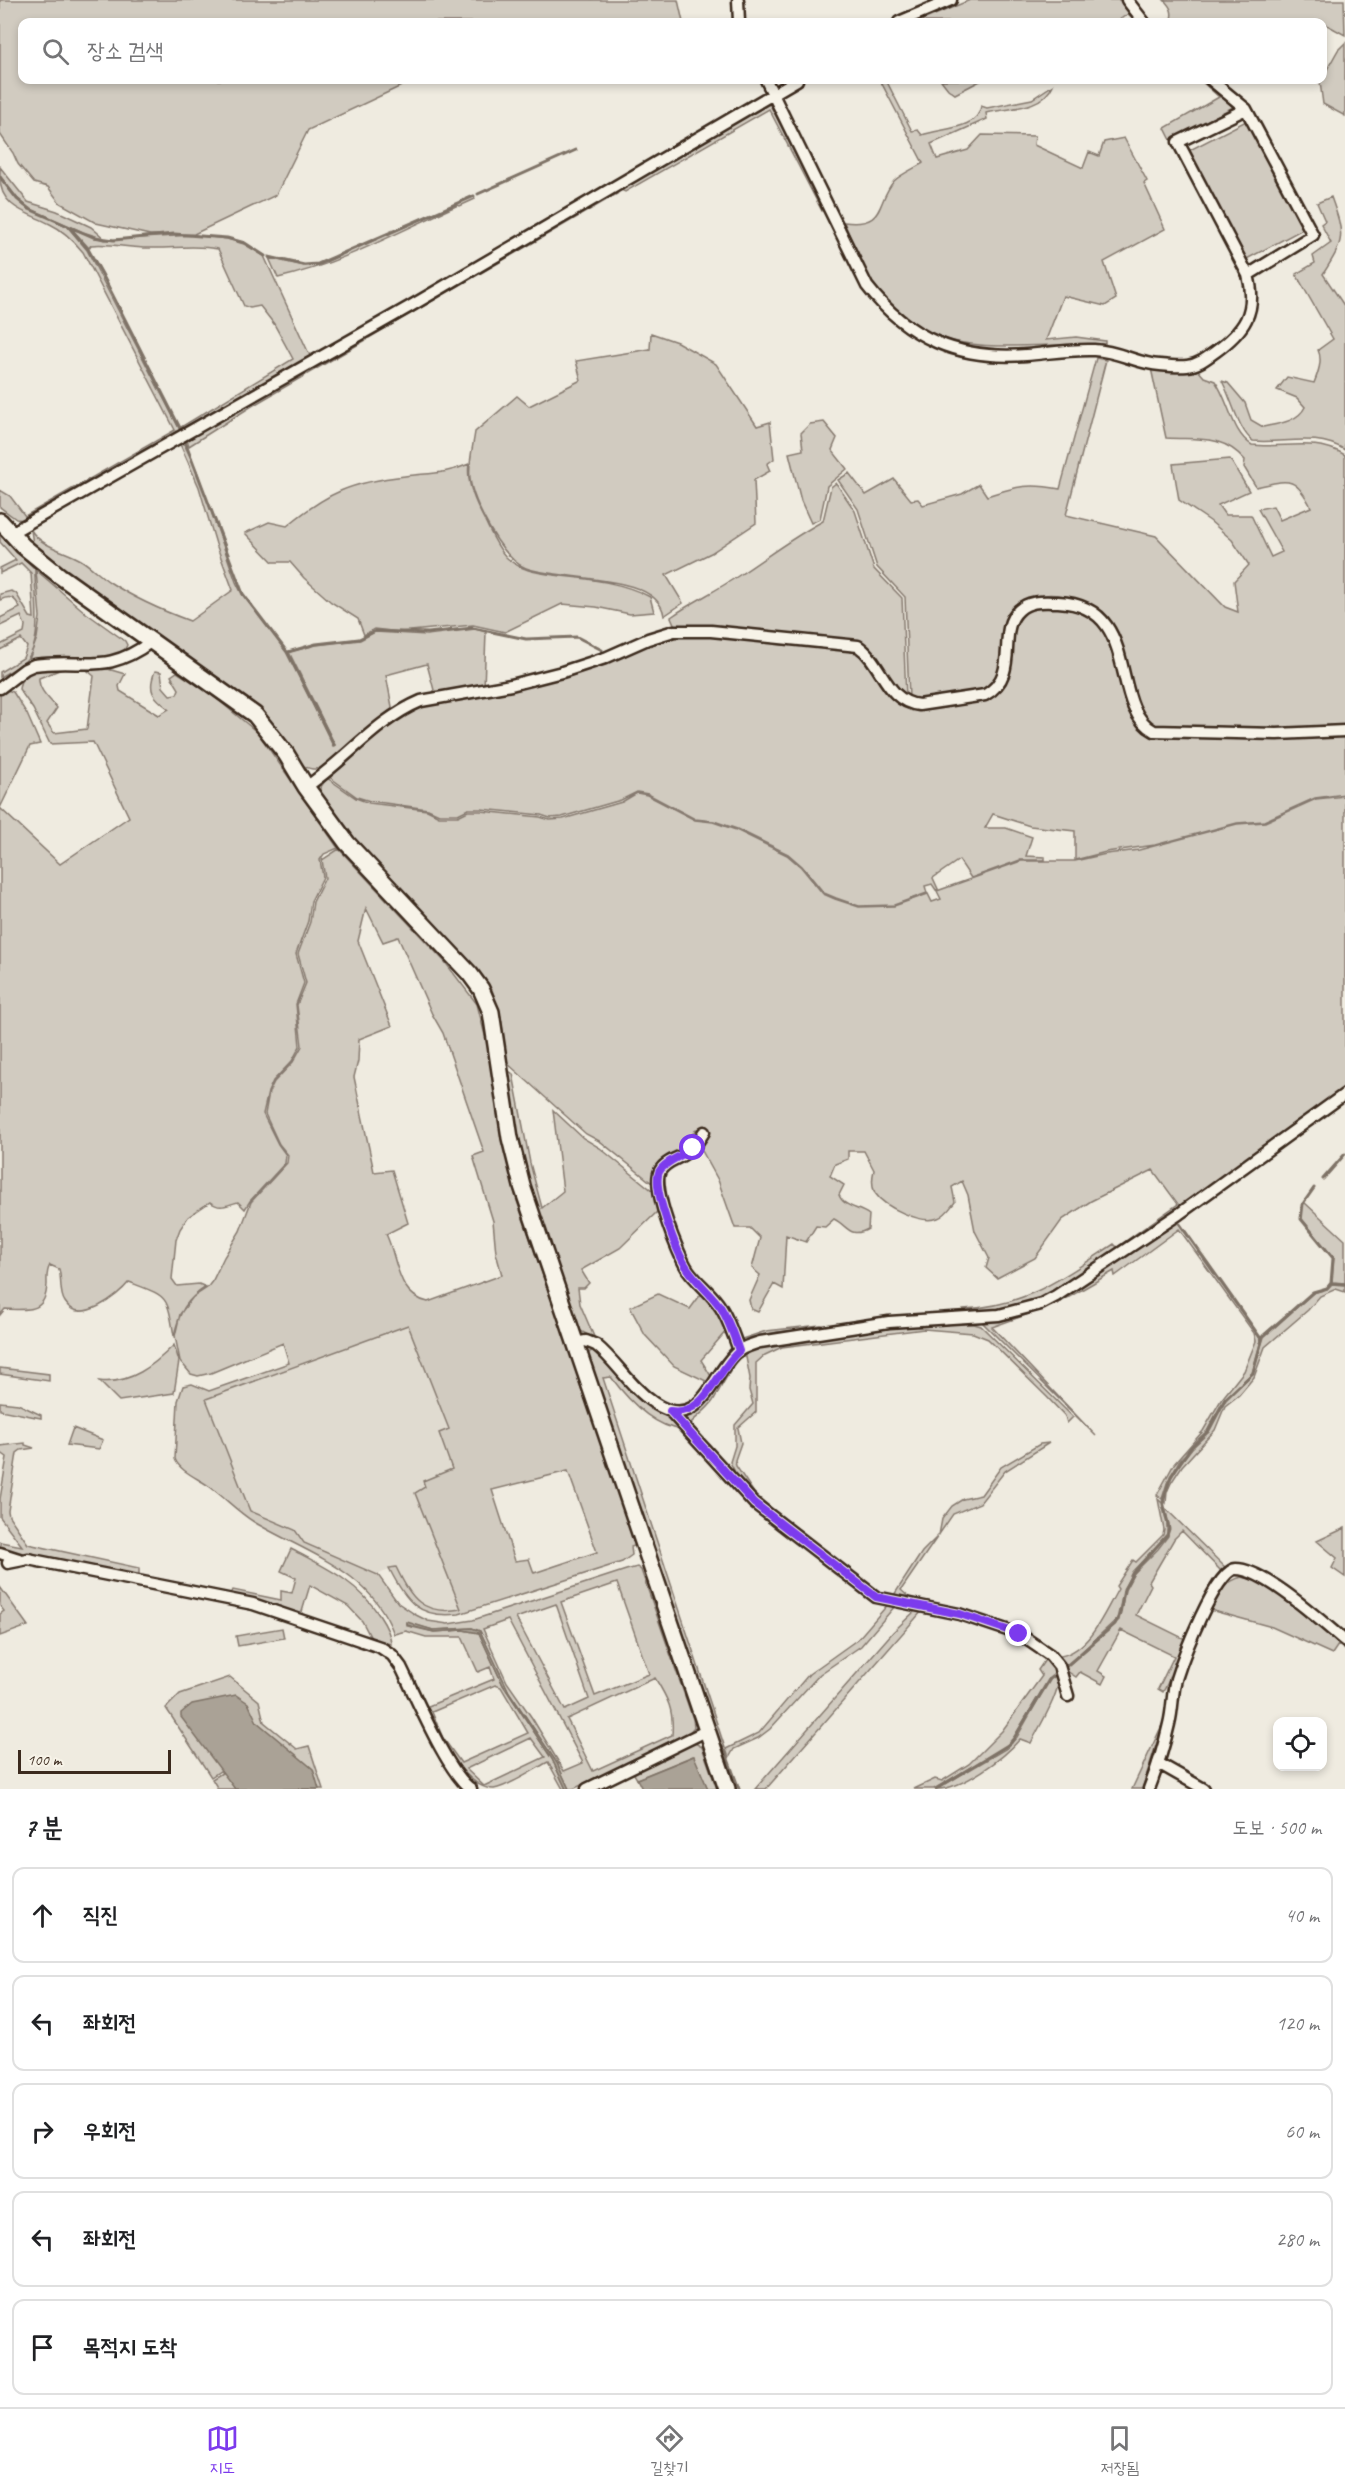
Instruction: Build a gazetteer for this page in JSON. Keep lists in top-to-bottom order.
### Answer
{
  "scale_bar": "100 m",
  "page": {
    "search": "장소 검색",
    "scale": "100 m",
    "heading": ["7 분", "도보 · 500 m"],
    "list": [
      ["직진", "40 m"],
      ["좌회전", "120 m"],
      ["우회전", "60 m"],
      ["좌회전", "280 m"],
      "목적지 도착"
    ],
    "nav": ["지도", "길찾기", "저장됨"]
  }
}
